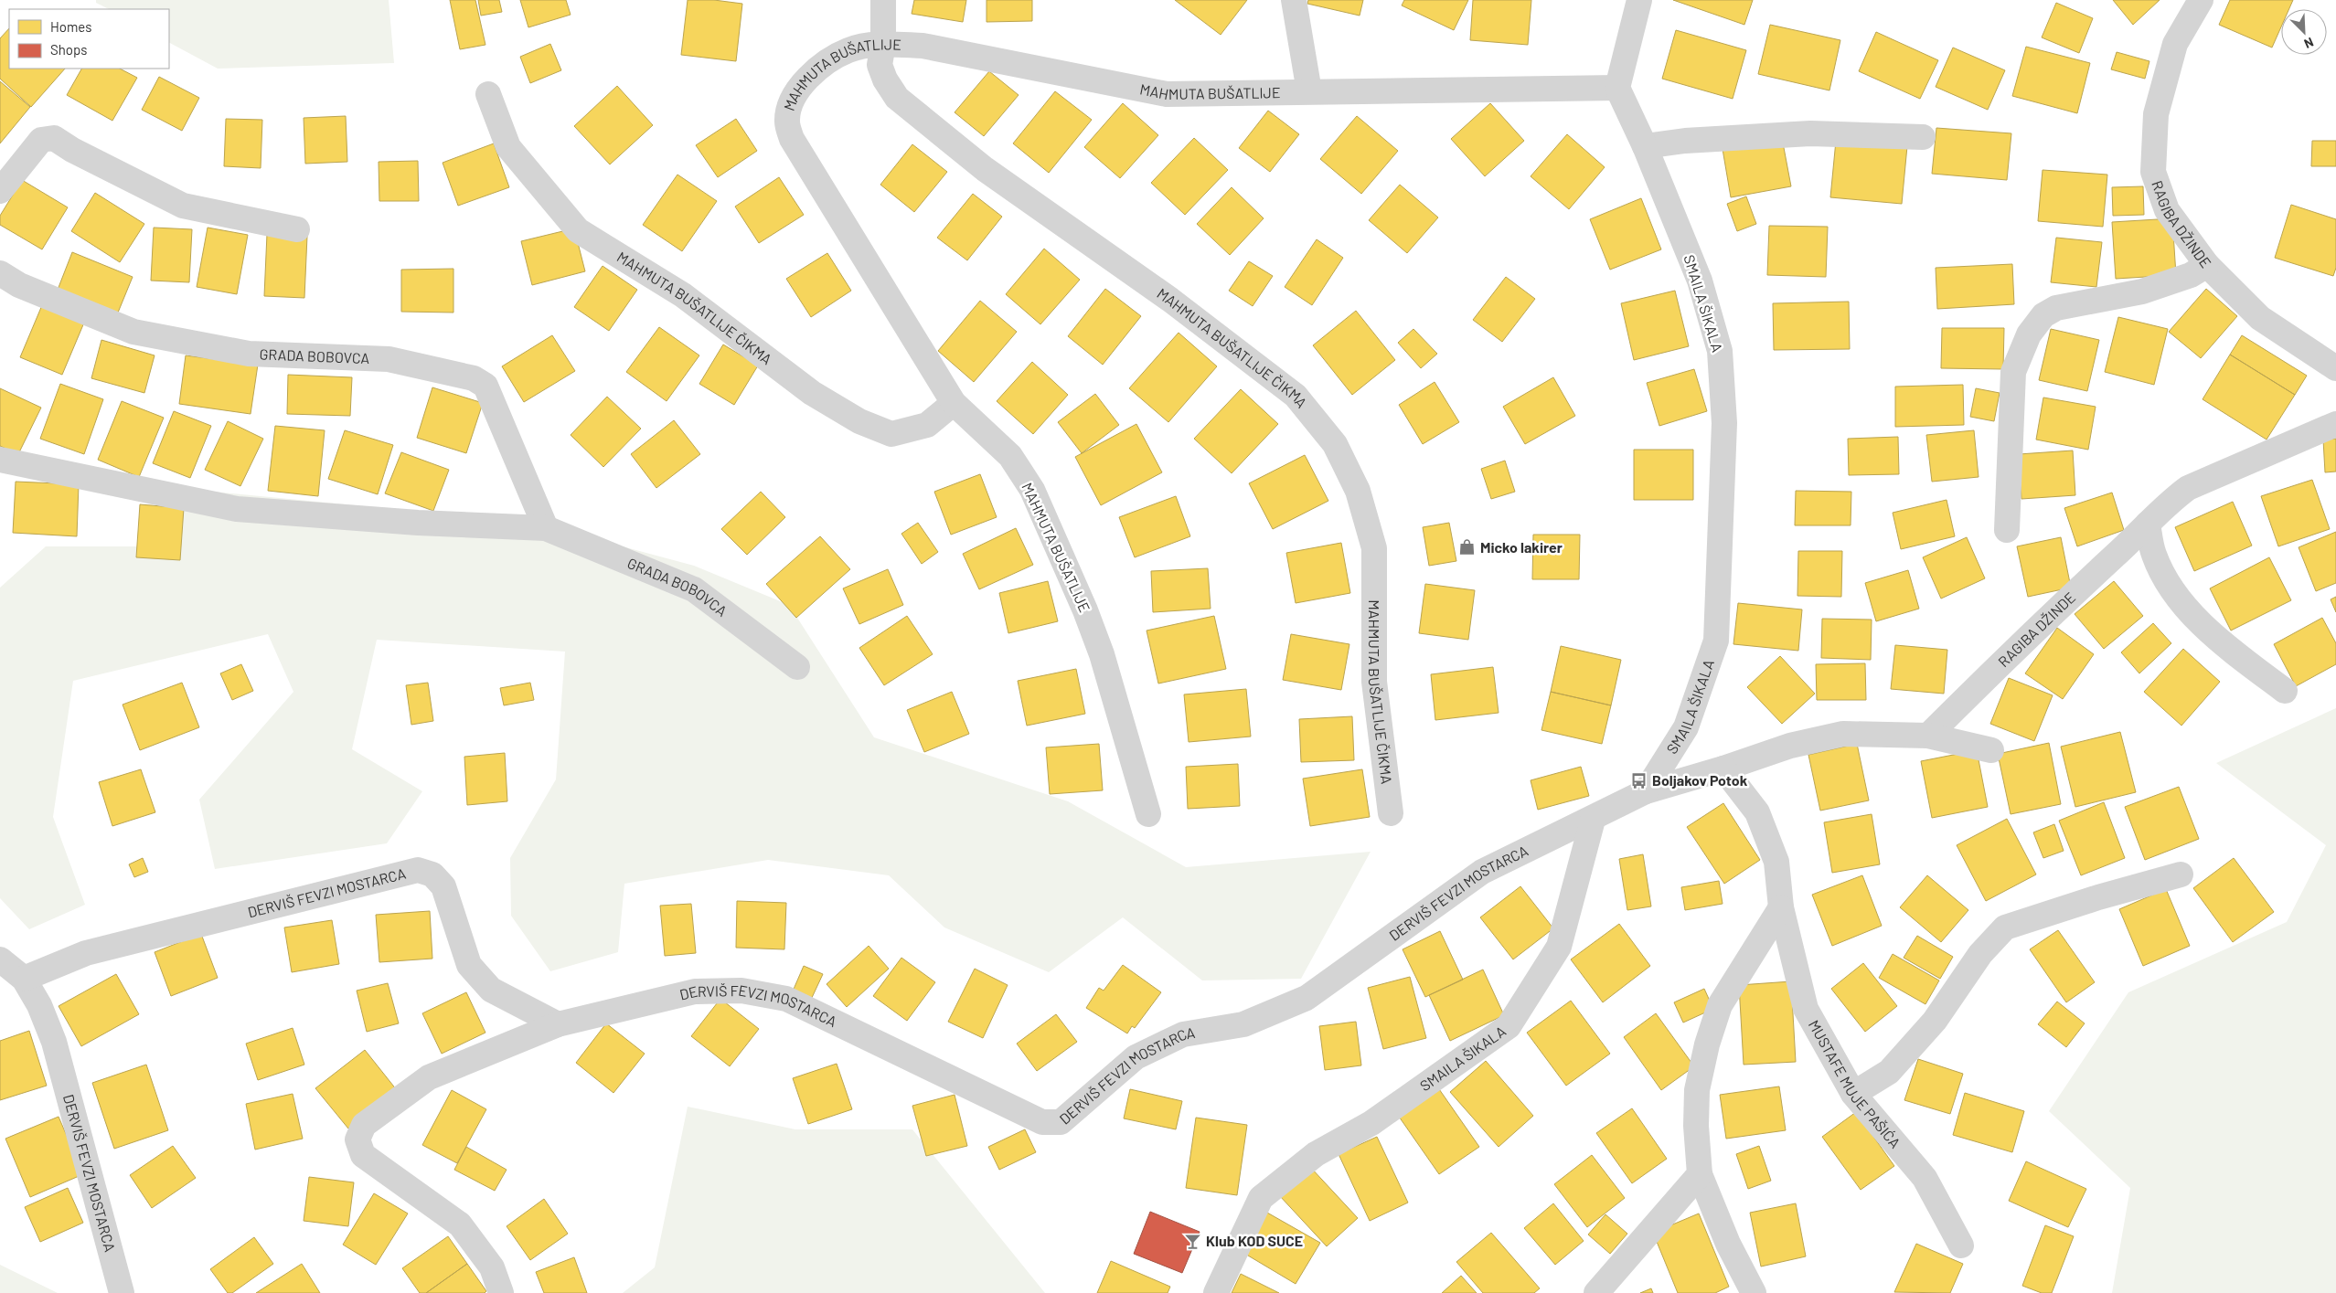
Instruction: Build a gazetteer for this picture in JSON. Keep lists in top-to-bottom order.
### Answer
{
  "streets": {
    "street": [
      "MAHMUTA BUŠATLIJE",
      "RAGIBA DŽINDE",
      "SMAILA ŠIKALA",
      "MAHMUTA BUŠATLIJE ČIKMA",
      "GRADA BOBOVCA",
      "DERVIŠ FEVZI MOSTARCA",
      "MUSTAFE MUJE PAŠIĆA"
    ]
  },
  "crossings": [
    ["MAHMUTA BUŠATLIJE", "SMAILA ŠIKALA"],
    ["MAHMUTA BUŠATLIJE", "MAHMUTA BUŠATLIJE ČIKMA"],
    ["SMAILA ŠIKALA", "DERVIŠ FEVZI MOSTARCA"]
  ],
  "places": {
    "shop": ["Micko lakirer"],
    "bus stop": ["Boljakov Potok"],
    "bar": ["Klub KOD SUCE"]
  },
  "legend": ["Homes", "Shops"],
  "north": "bottom right"
}
